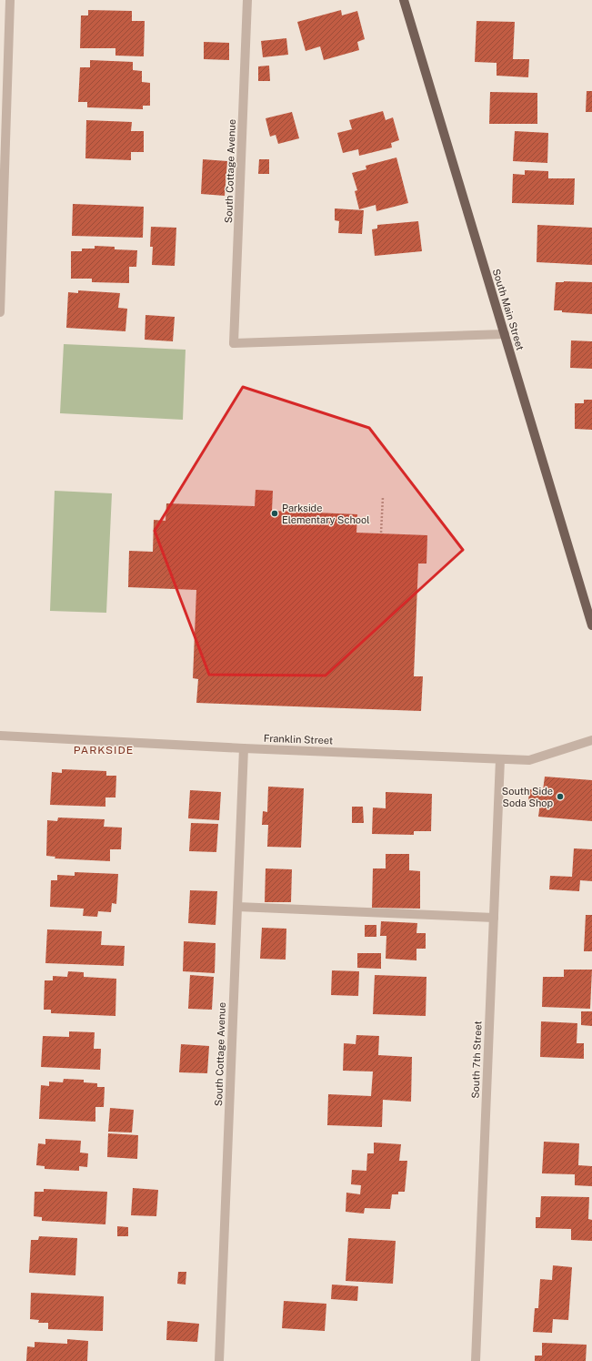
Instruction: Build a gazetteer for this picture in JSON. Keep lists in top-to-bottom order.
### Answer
{
  "streets": {
    "main road": ["South Main Street"],
    "street": ["South Cottage Avenue", "Franklin Street", "South 7th Street"]
  },
  "crossings": [
    ["South Cottage Avenue", "South Main Street"],
    ["South Cottage Avenue", "Franklin Street"],
    ["Franklin Street", "South 7th Street"]
  ],
  "districts": ["PARKSIDE"],
  "places": ["Parkside Elementary School", "South Side Soda Shop"]
}
